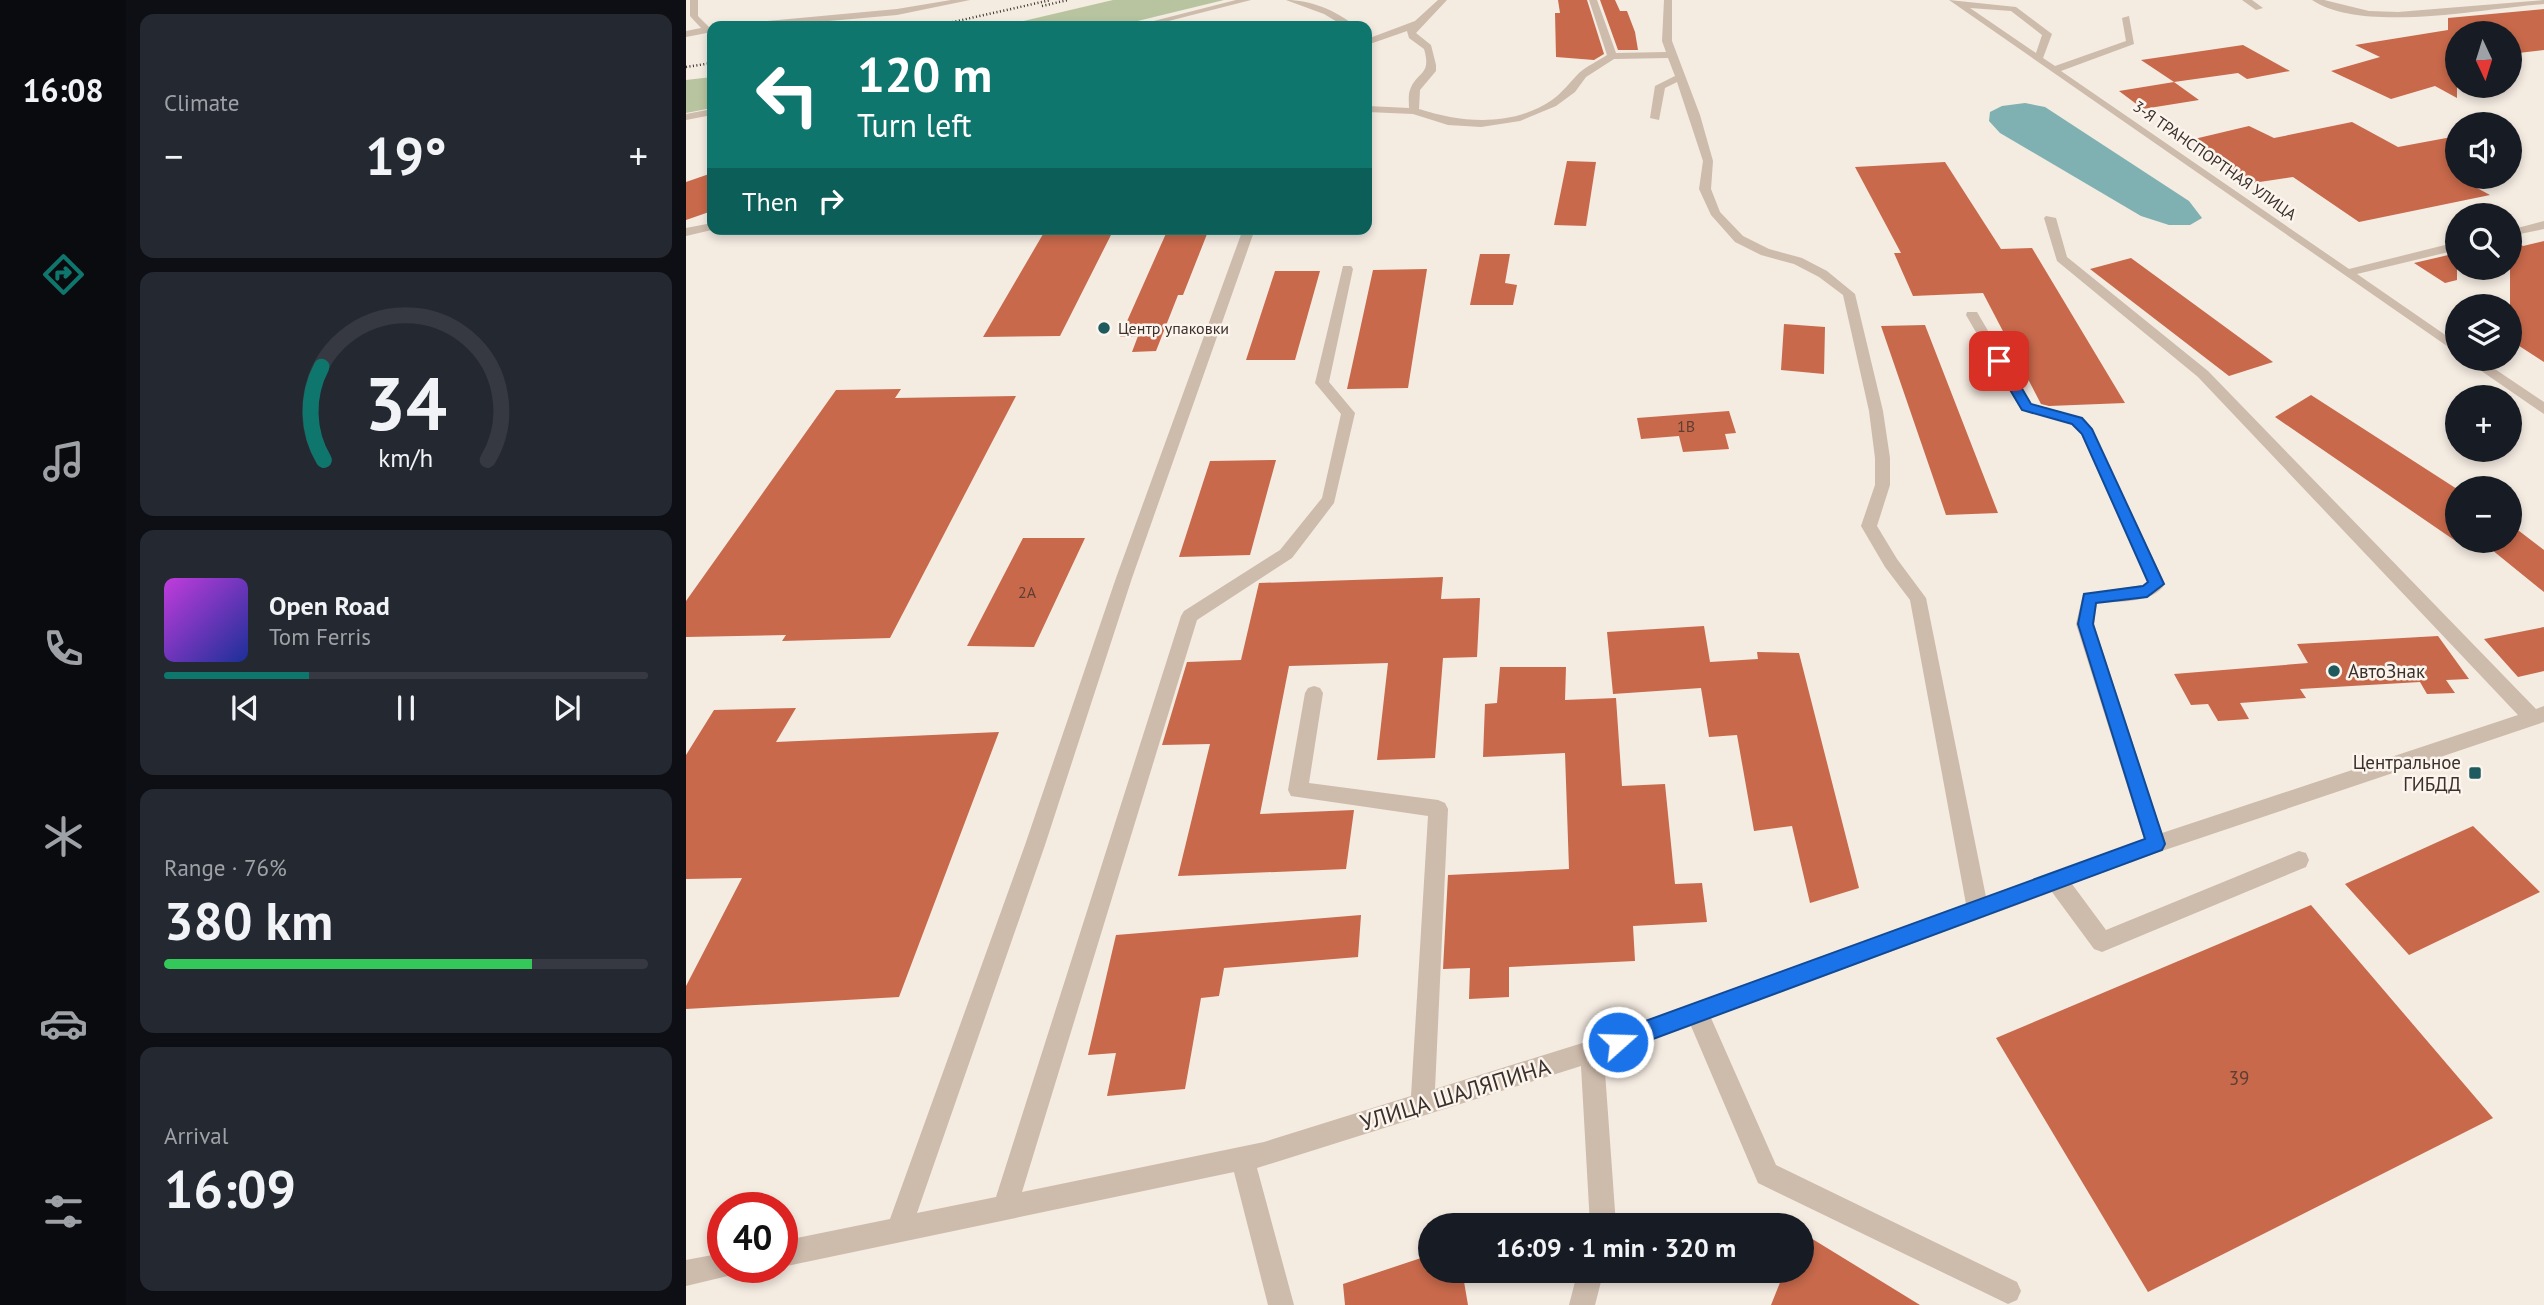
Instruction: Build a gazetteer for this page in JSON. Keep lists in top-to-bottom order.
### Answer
{
  "streets": {
    "street": ["3-Я ТРАНСПОРТНАЯ УЛИЦА", "УЛИЦА ШАЛЯПИНА"]
  },
  "places": {
    "other": ["Центр упаковки", "АвтоЗнак"],
    "transit": ["Центральное ГИБДД"]
  },
  "house_numbers": ["1В", "2А", "39"],
  "north": "bottom",
  "page": {
    "tabs": "16:08",
    "tile": [
      "Climate",
      ["Range · 76%", "380 km"],
      ["Arrival", "16:09"]
    ],
    "map_buttons": ["+", "−"],
    "turn": ["120 m", "Turn left"],
    "heat": ["−", "19°", "+"],
    "then": "Then",
    "song": ["Open Road", "Tom Ferris"],
    "limit": "40",
    "trip": "16:09 · 1 min · 320 m",
    "gauge": ["34", "km/h"]
  }
}
